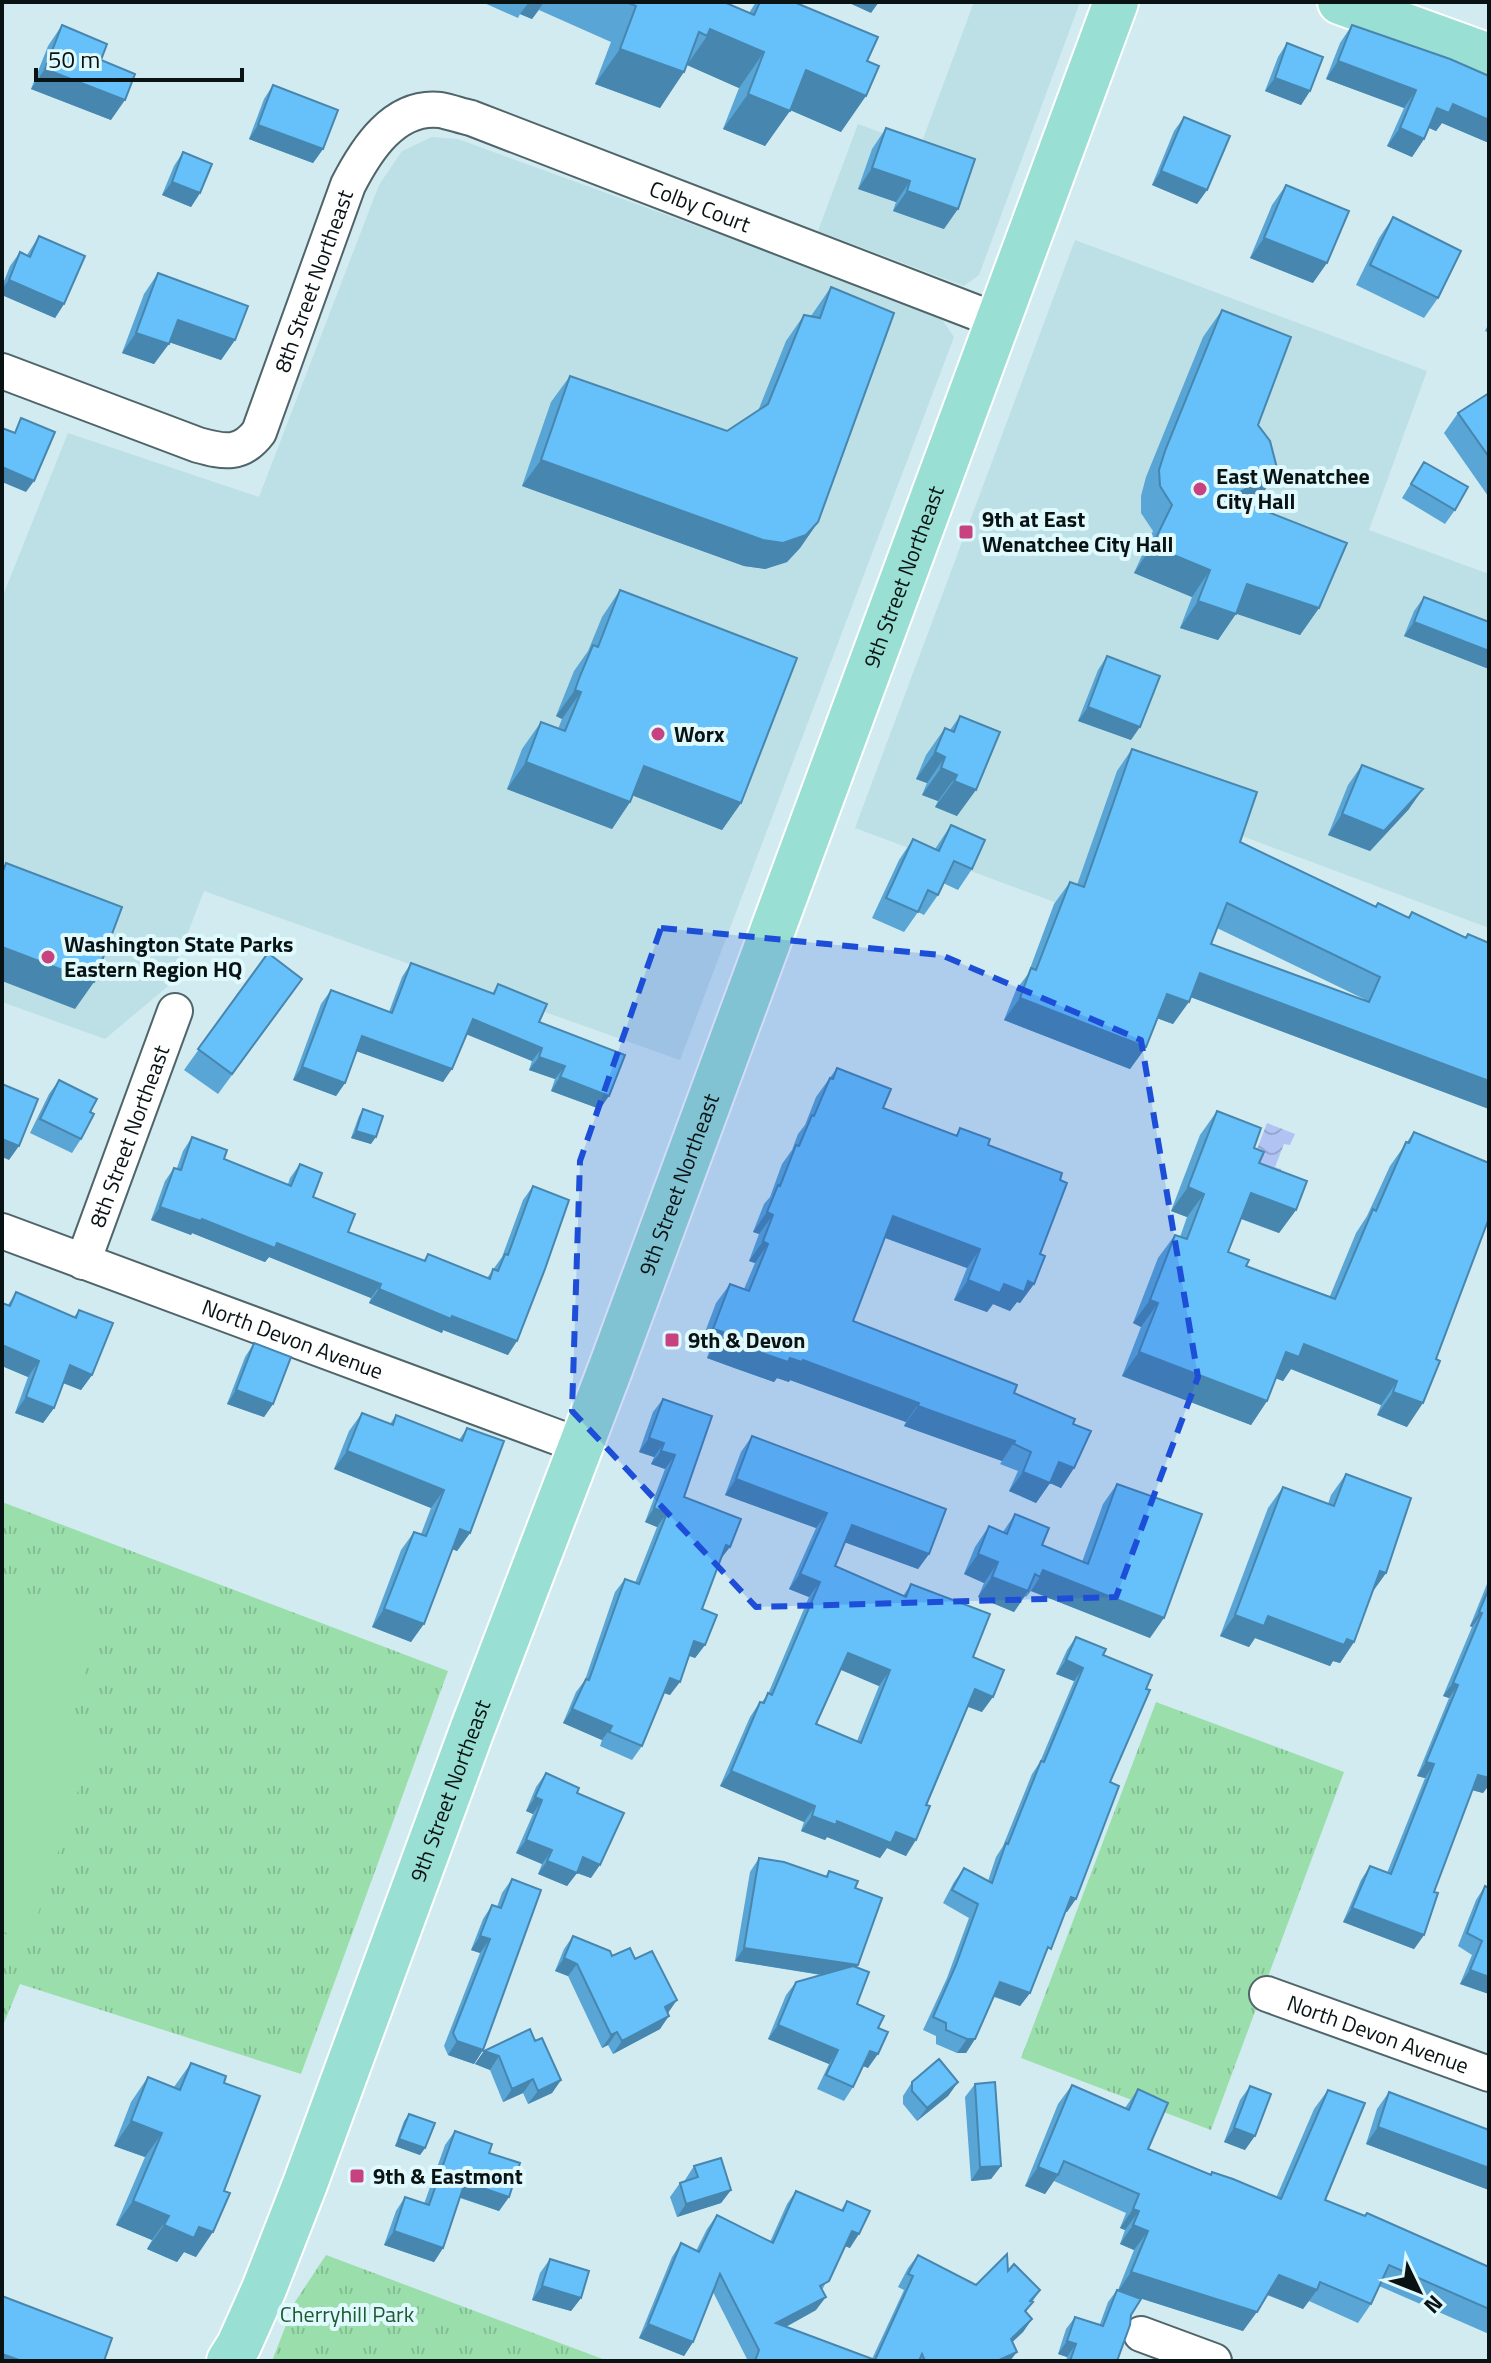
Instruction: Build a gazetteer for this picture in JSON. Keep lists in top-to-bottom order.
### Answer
{
  "streets": {
    "main road": ["9th Street Northeast"],
    "street": ["Colby Court", "8th Street Northeast", "North Devon Avenue"]
  },
  "crossings": [
    ["Colby Court", "8th Street Northeast"],
    ["Colby Court", "9th Street Northeast"],
    ["8th Street Northeast", "North Devon Avenue"],
    ["9th Street Northeast", "North Devon Avenue"]
  ],
  "parks": ["Cherryhill Park"],
  "places": {
    "other": ["East Wenatchee City Hall", "Worx", "Washington State Parks Eastern Region HQ"],
    "transit": ["9th at East Wenatchee City Hall", "9th & Devon", "9th & Eastmont"]
  },
  "scale_bar": "50 m",
  "north": "bottom right"
}
